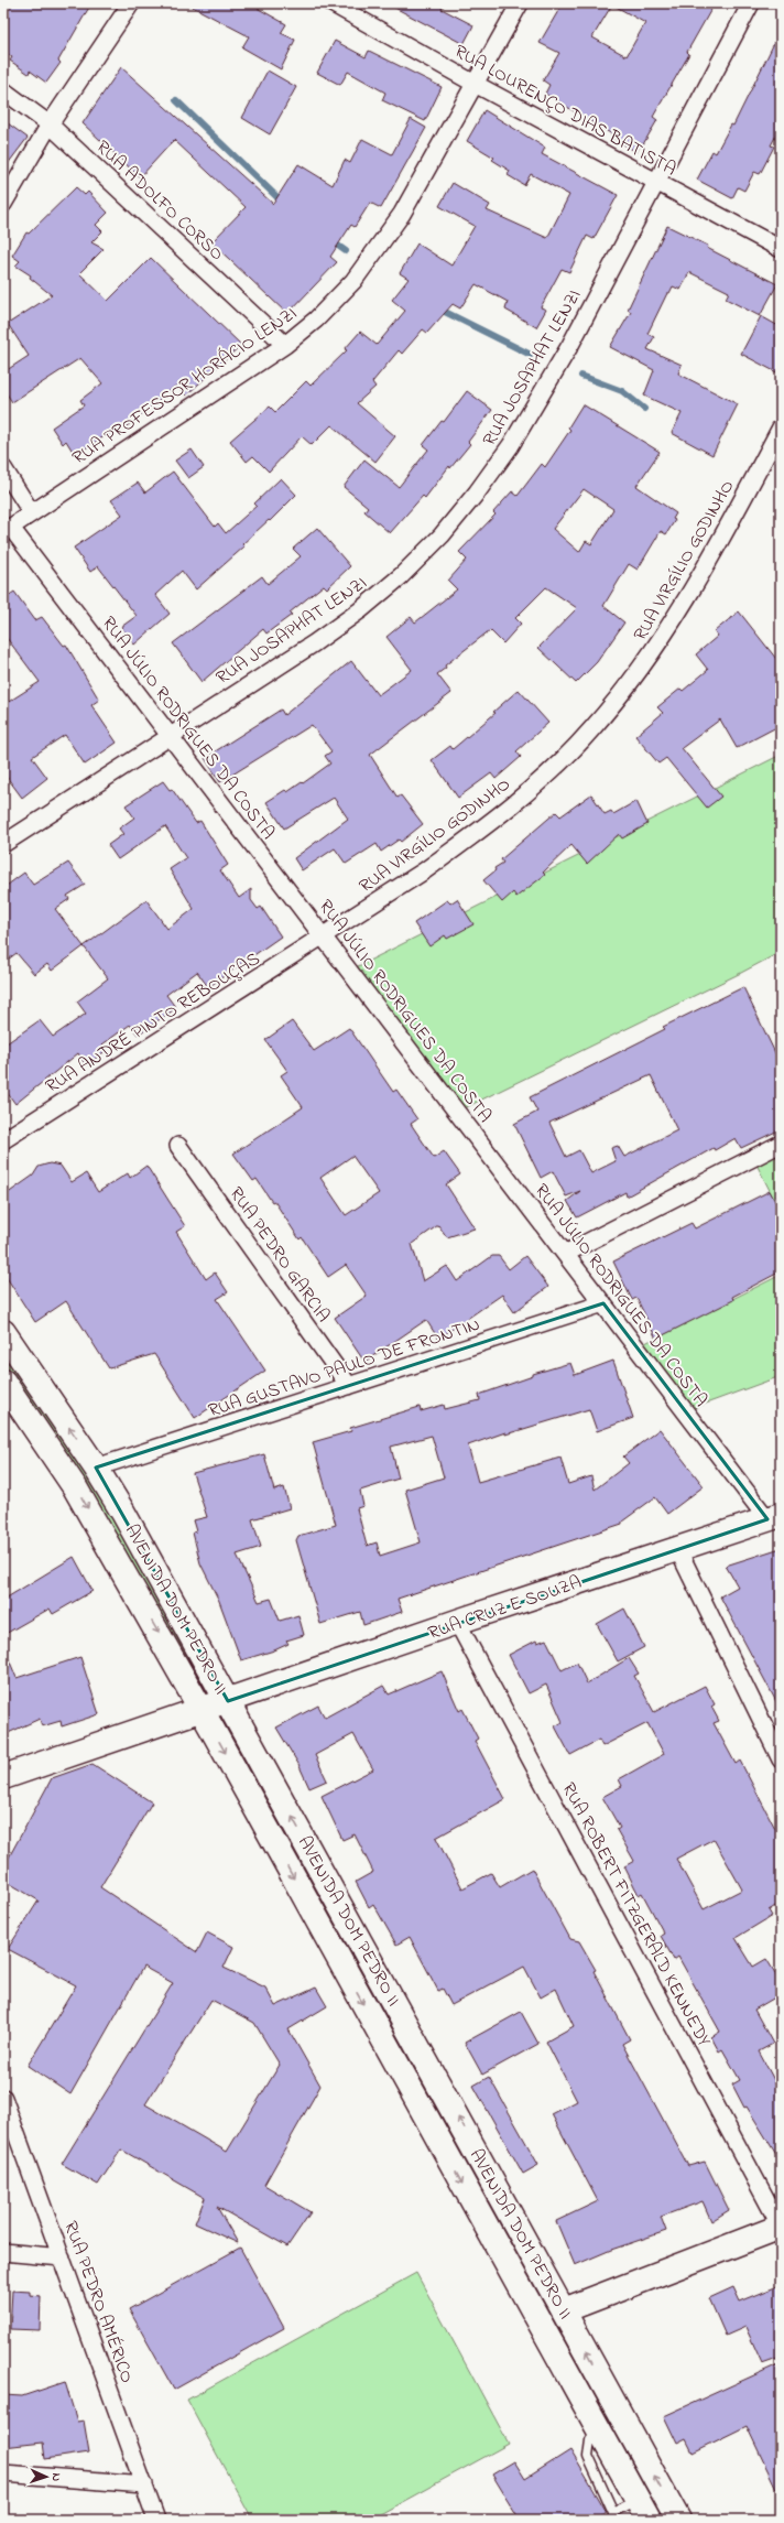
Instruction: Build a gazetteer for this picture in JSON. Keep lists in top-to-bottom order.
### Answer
{
  "streets": {
    "main road": ["RUA CRUZ E SOUZA", "AVENIDA DOM PEDRO II"],
    "street": [
      "RUA LOURENÇO DIAS BATISTA",
      "RUA ADOLFO CORSO",
      "RUA JOSAPHAT LENZI",
      "RUA PROFESSOR HORÁCIO LENZI",
      "RUA VIRGÍLIO GODINHO",
      "RUA JÚLIO RODRIGUES DA COSTA",
      "RUA ANDRÉ PINTO REBOUÇAS",
      "RUA PEDRO GARCIA",
      "RUA GUSTAVO PAULO DE FRONTIN",
      "RUA ROBERT FITZGERALD KENNEDY",
      "RUA PEDRO AMÉRICO"
    ]
  },
  "crossings": [
    ["RUA LOURENÇO DIAS BATISTA", "RUA JOSAPHAT LENZI"],
    ["RUA LOURENÇO DIAS BATISTA", "RUA PROFESSOR HORÁCIO LENZI"],
    ["RUA ADOLFO CORSO", "RUA PROFESSOR HORÁCIO LENZI"],
    ["RUA JOSAPHAT LENZI", "RUA JÚLIO RODRIGUES DA COSTA"],
    ["RUA PROFESSOR HORÁCIO LENZI", "RUA JÚLIO RODRIGUES DA COSTA"],
    ["RUA VIRGÍLIO GODINHO", "RUA JÚLIO RODRIGUES DA COSTA"],
    ["RUA VIRGÍLIO GODINHO", "RUA ANDRÉ PINTO REBOUÇAS"],
    ["RUA JÚLIO RODRIGUES DA COSTA", "RUA ANDRÉ PINTO REBOUÇAS"],
    ["RUA JÚLIO RODRIGUES DA COSTA", "RUA GUSTAVO PAULO DE FRONTIN"],
    ["RUA JÚLIO RODRIGUES DA COSTA", "RUA CRUZ E SOUZA"],
    ["RUA PEDRO GARCIA", "RUA GUSTAVO PAULO DE FRONTIN"],
    ["RUA GUSTAVO PAULO DE FRONTIN", "AVENIDA DOM PEDRO II"],
    ["RUA CRUZ E SOUZA", "AVENIDA DOM PEDRO II"],
    ["RUA CRUZ E SOUZA", "RUA ROBERT FITZGERALD KENNEDY"]
  ],
  "north": "right"
}
